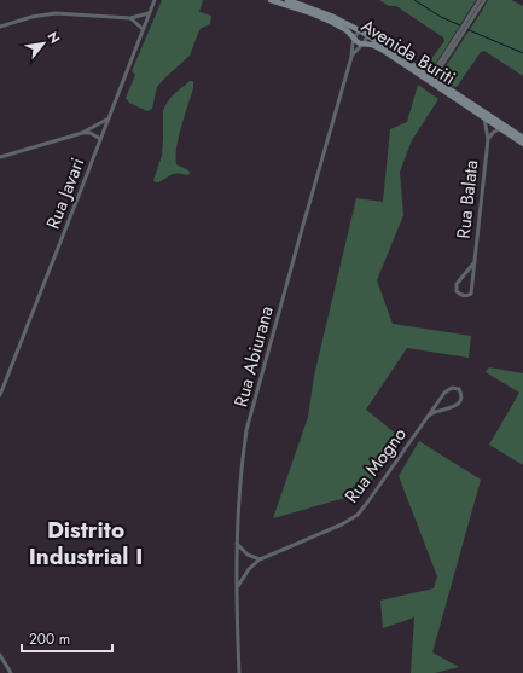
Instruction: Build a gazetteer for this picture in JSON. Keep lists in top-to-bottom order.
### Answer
{
  "streets": {
    "main road": ["Avenida Buriti"],
    "street": [
      "Rua Javari",
      "Rua Balata",
      "Rua Abiurana",
      "Rua Mogno"
    ]
  },
  "crossings": [
    ["Avenida Buriti", "Rua Balata"],
    ["Avenida Buriti", "Rua Abiurana"],
    ["Rua Abiurana", "Rua Mogno"]
  ],
  "districts": ["Distrito Industrial I"],
  "scale_bar": "200 m",
  "north": "top right"
}
